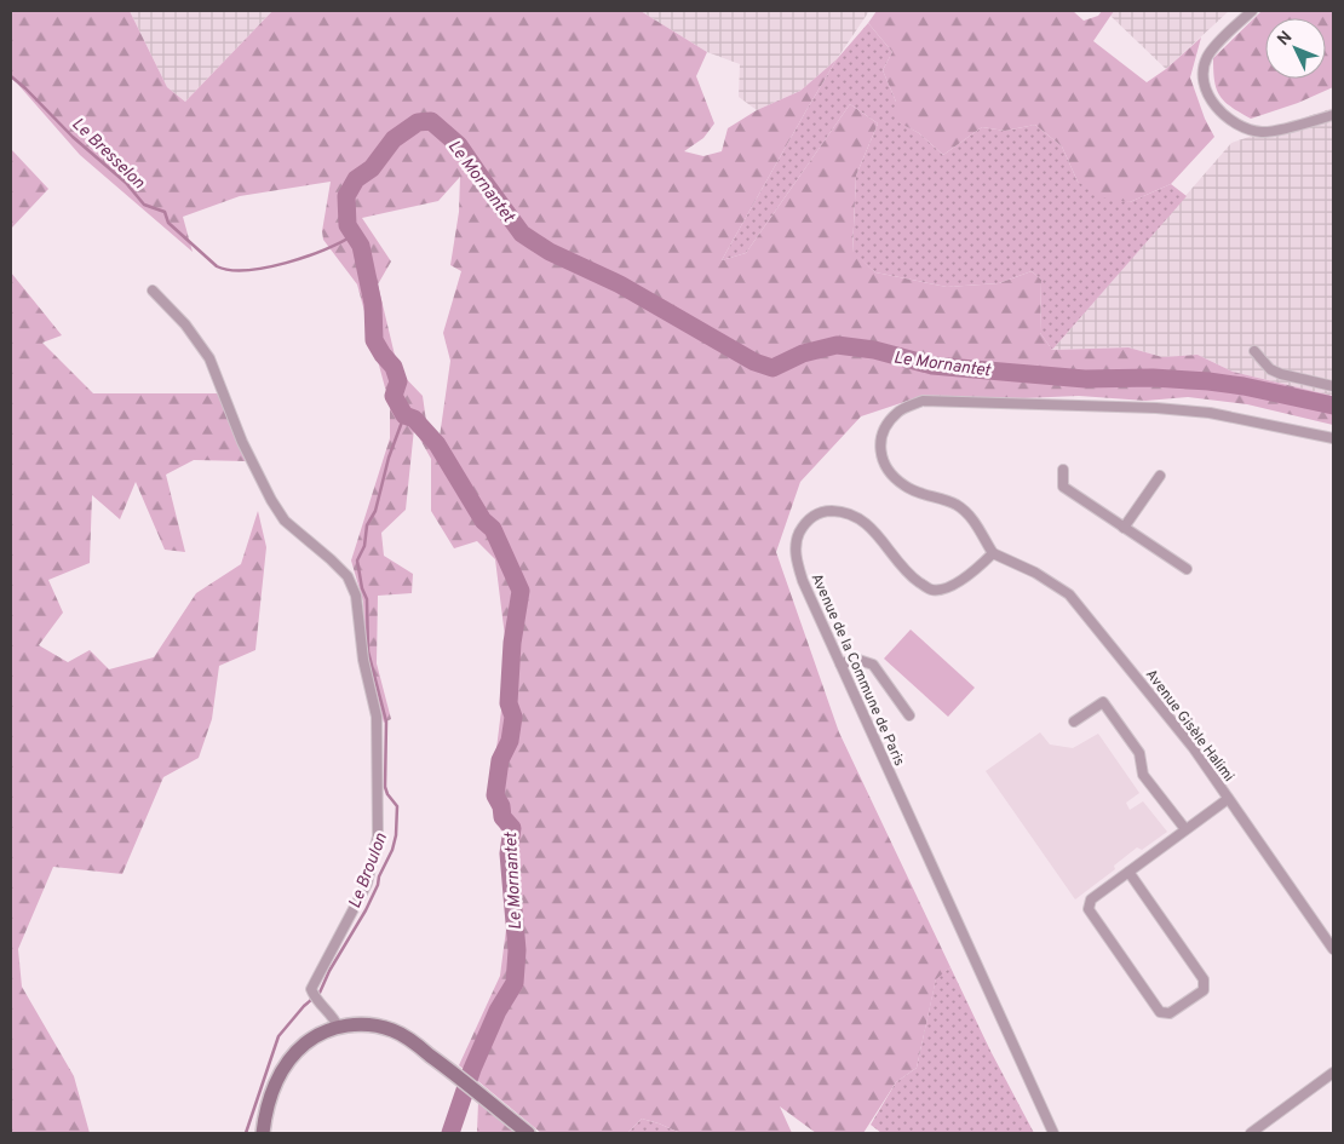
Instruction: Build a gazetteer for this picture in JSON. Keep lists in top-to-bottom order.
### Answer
{
  "streets": {
    "street": ["Avenue de la Commune de Paris", "Avenue Gisèle Halimi"]
  },
  "crossings": [
    ["Avenue de la Commune de Paris", "Avenue Gisèle Halimi"]
  ],
  "water": ["Le Bresselon", "Le Mornantet", "Le Broulon"],
  "north": "top left"
}
